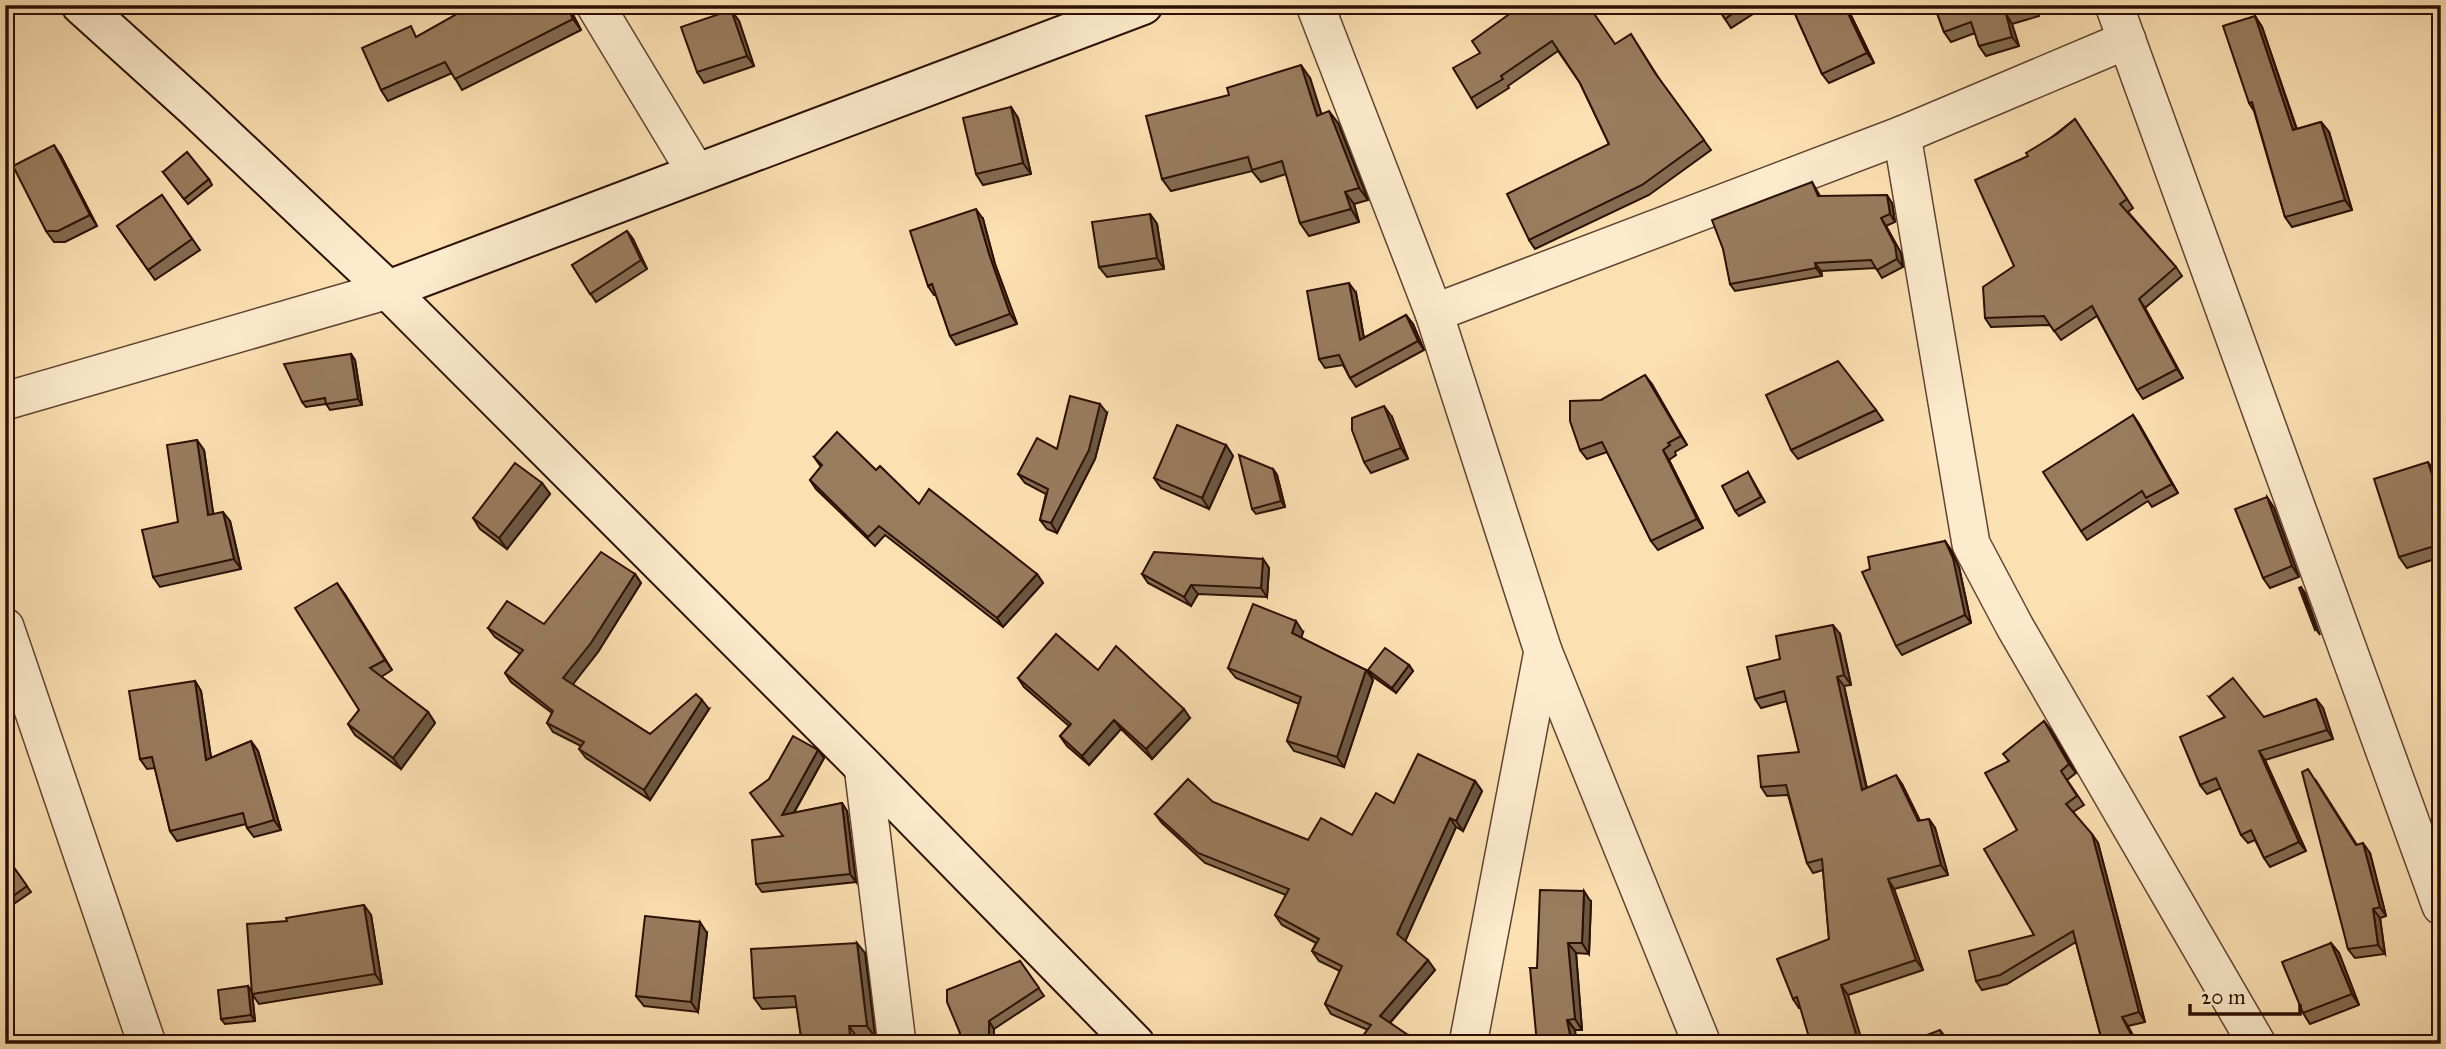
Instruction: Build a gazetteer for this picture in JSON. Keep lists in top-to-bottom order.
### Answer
{
  "scale_bar": "20 m"
}
